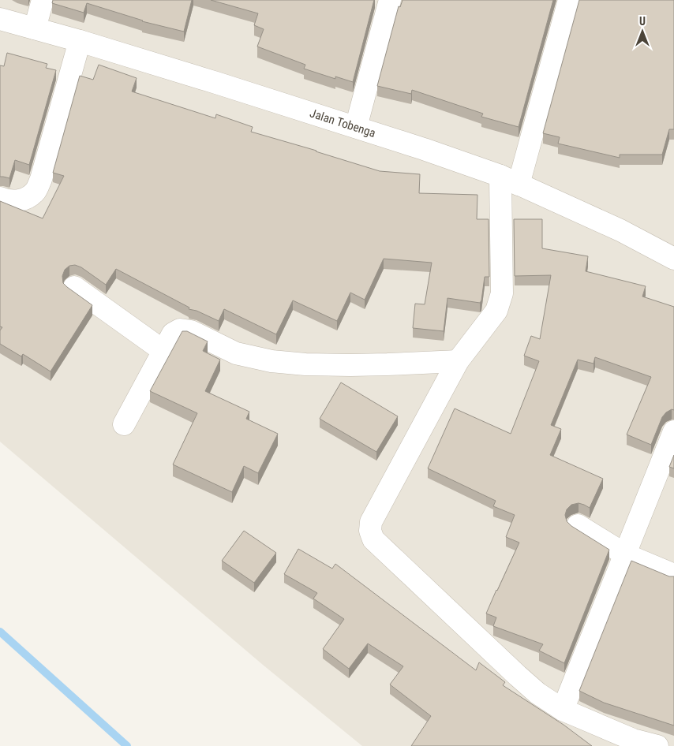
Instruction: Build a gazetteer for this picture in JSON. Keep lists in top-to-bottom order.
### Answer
{
  "streets": {
    "street": ["Jalan Tobenga"]
  },
  "north": "top"
}
